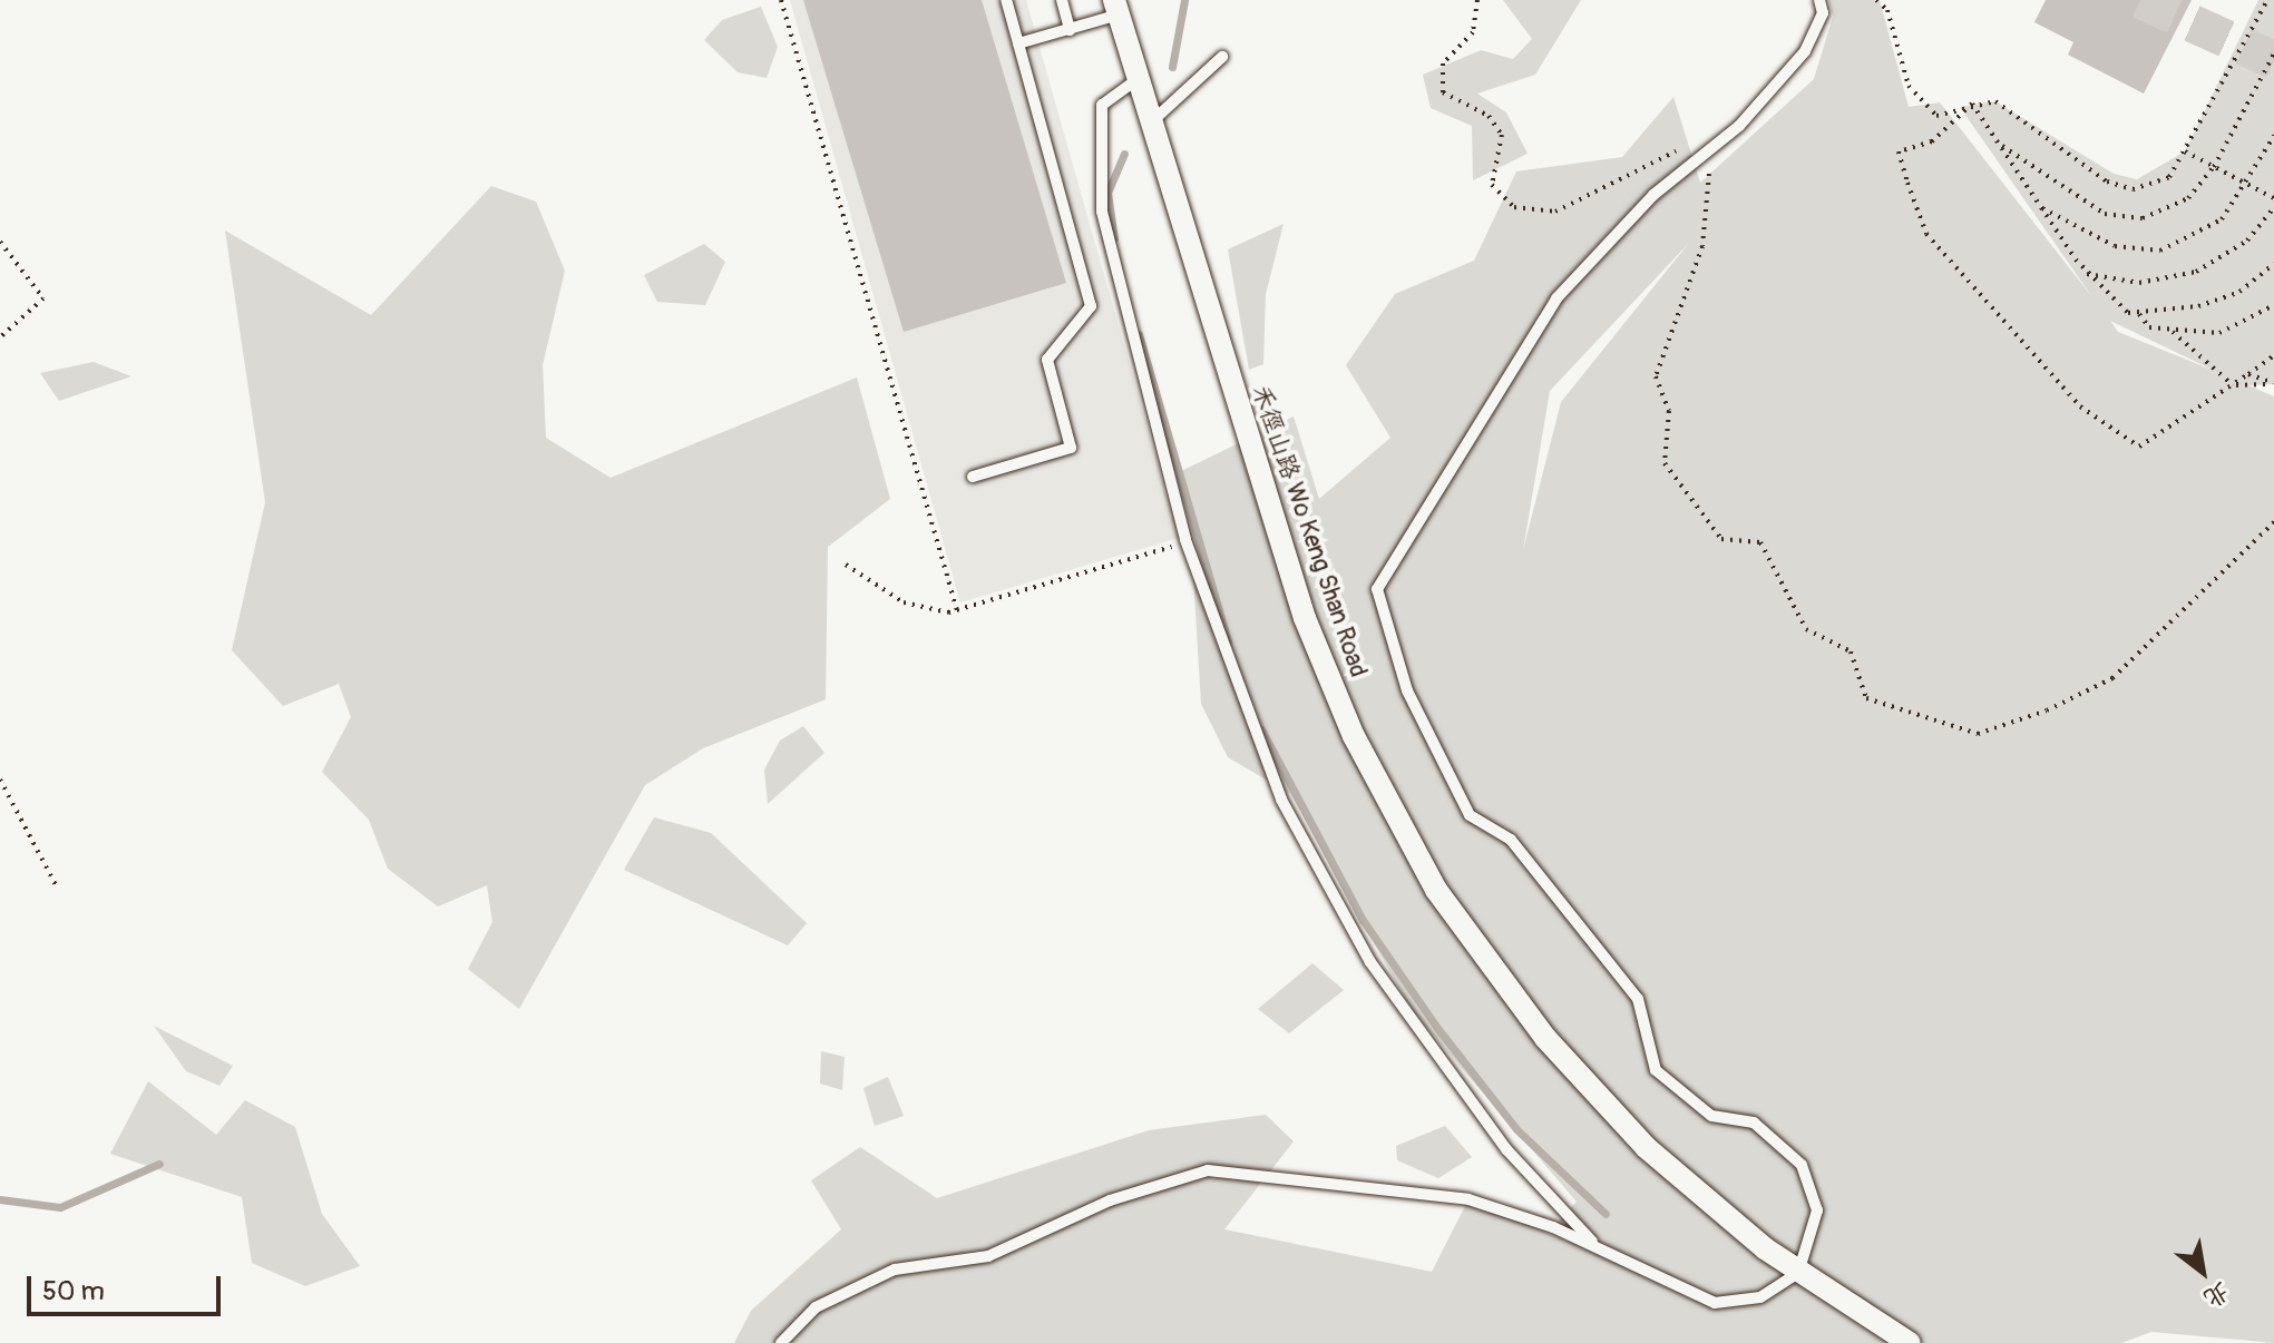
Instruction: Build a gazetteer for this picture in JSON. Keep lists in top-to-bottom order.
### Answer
{
  "streets": {
    "street": ["禾徑山路 Wo Keng Shan Road"]
  },
  "scale_bar": "50 m",
  "north": "bottom right"
}
